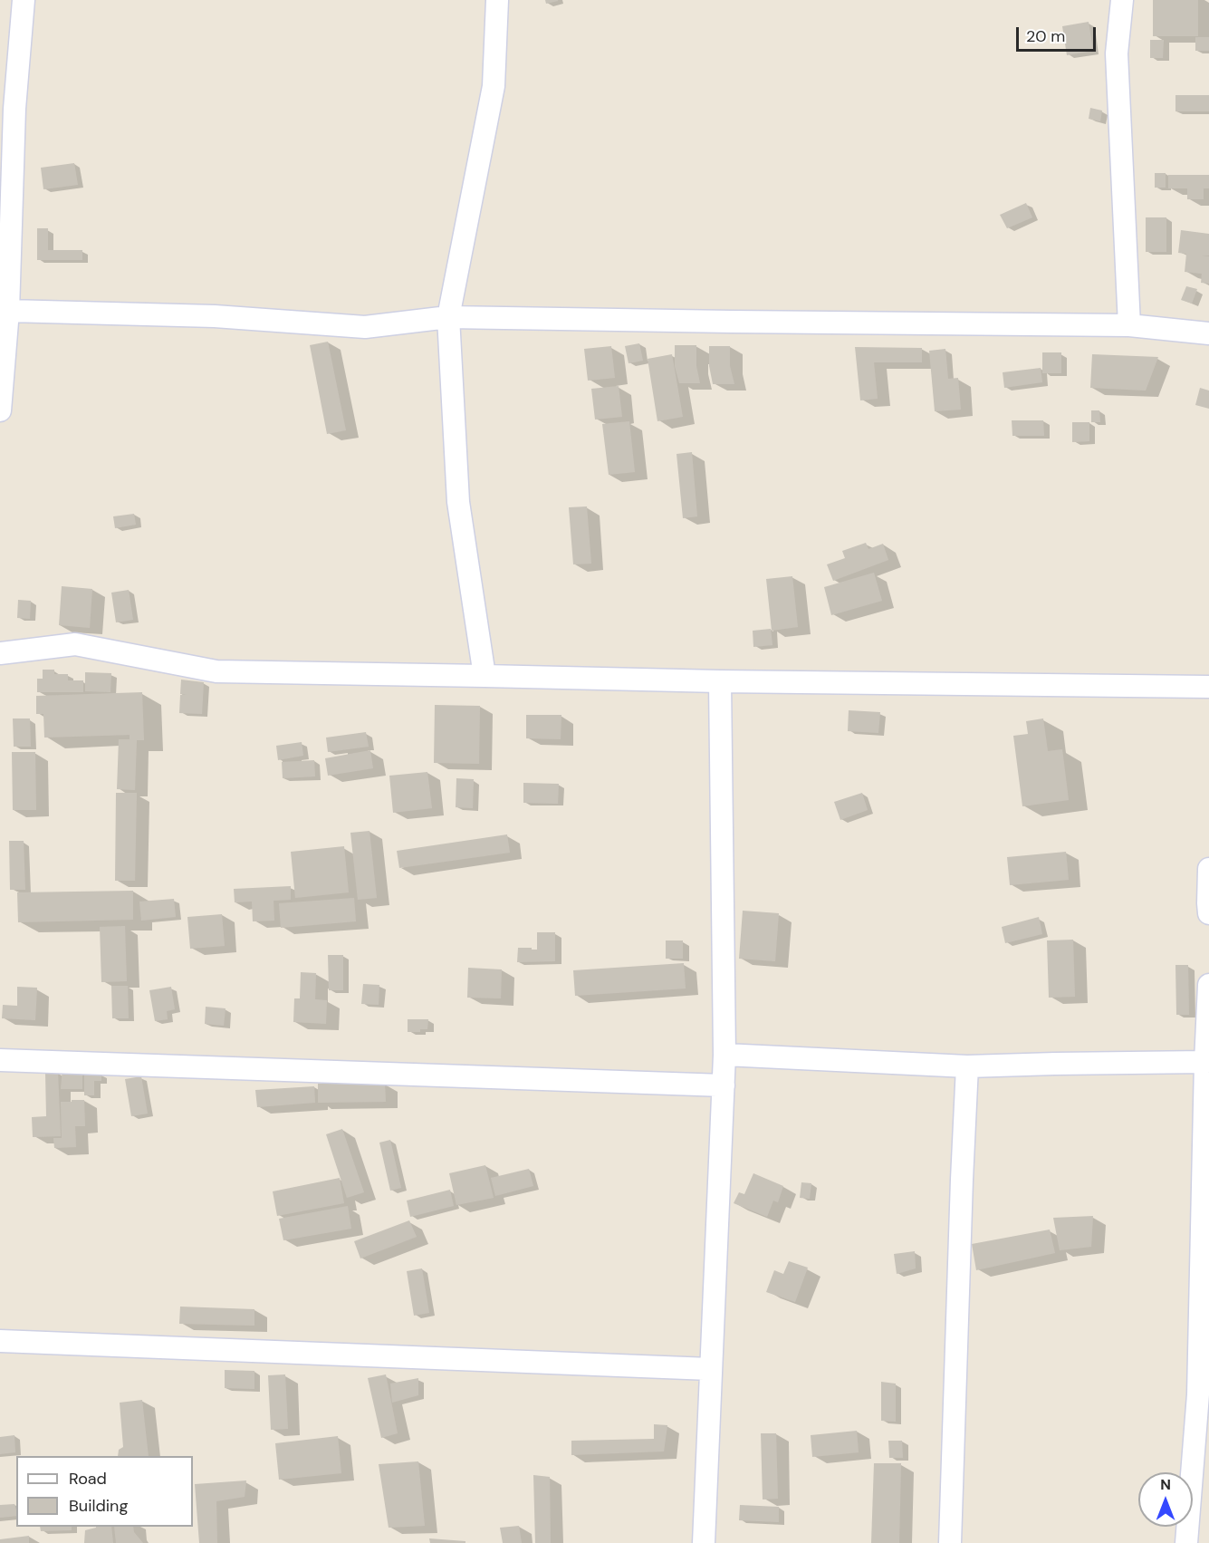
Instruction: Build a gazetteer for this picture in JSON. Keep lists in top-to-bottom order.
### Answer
{
  "legend": ["Road", "Building"],
  "scale_bar": "20 m",
  "north": "top"
}
